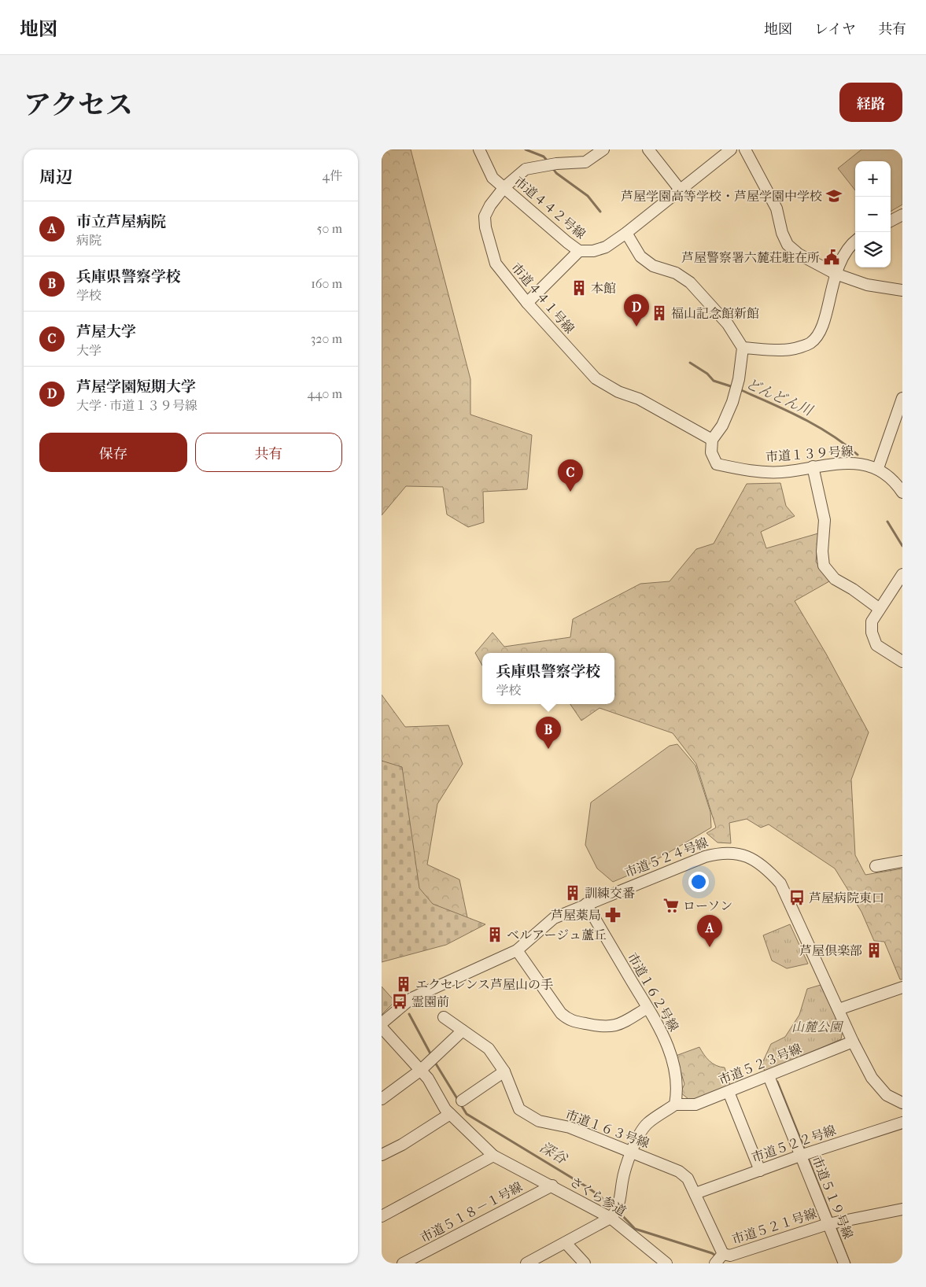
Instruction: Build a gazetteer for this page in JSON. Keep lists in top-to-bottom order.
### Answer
{
  "streets": {
    "street": [
      "市道４４２号線",
      "市道４４１号線",
      "市道１３９号線",
      "市道５２４号線",
      "市道１６２号線",
      "市道５２３号線",
      "市道１６３号線",
      "市道５２２号線",
      "さくら参道",
      "市道５１９号線",
      "市道５１８－１号線",
      "市道５２１号線"
    ]
  },
  "crossings": [
    ["市道４４２号線", "市道４４１号線"],
    ["市道４４１号線", "市道１３９号線"],
    ["市道５２４号線", "市道１６２号線"],
    ["市道５２４号線", "市道５２３号線"],
    ["市道１６２号線", "市道５２３号線"],
    ["市道５２３号線", "市道５１９号線"],
    ["市道１６３号線", "市道５２２号線"],
    ["市道１６３号線", "市道５２１号線"],
    ["市道５２２号線", "市道５１９号線"],
    ["さくら参道", "市道５１８－１号線"],
    ["市道５１９号線", "市道５２１号線"]
  ],
  "water": ["どんどん川", "深谷"],
  "parks": ["山麓公園"],
  "places": {
    "school or university": ["芦屋学園高等学校・芦屋学園中学校"],
    "public building": ["芦屋警察署六麓荘駐在所"],
    "building": [
      "本館",
      "福山記念館新館",
      "訓練交番",
      "ベルアージュ蘆丘",
      "芦屋倶楽部",
      "エクセレンス芦屋山の手"
    ],
    "bus stop": ["芦屋病院東口", "霊園前"],
    "supermarket": ["ローソン"],
    "pharmacy": ["芦屋薬局"]
  },
  "page": {
    "header": "地図",
    "nav": ["地図", "レイヤ", "共有"],
    "title": "アクセス",
    "buttons": [
      "経路",
      ["保存", "共有"]
    ],
    "heading": ["周辺", "4件"],
    "map_buttons": ["+", "−"],
    "list": [
      {
        "mark": "A",
        "name": "市立芦屋病院",
        "note": "病院",
        "value": "50 m"
      },
      {
        "mark": "B",
        "name": "兵庫県警察学校",
        "note": "学校",
        "value": "160 m"
      },
      {
        "mark": "C",
        "name": "芦屋大学",
        "note": "大学",
        "value": "320 m"
      },
      {
        "mark": "D",
        "name": "芦屋学園短期大学",
        "note": "大学 · 市道１３９号線",
        "value": "440 m"
      }
    ],
    "pins": [
      "D",
      "C",
      "B",
      "A"
    ],
    "popup": ["兵庫県警察学校", "学校"]
  }
}
